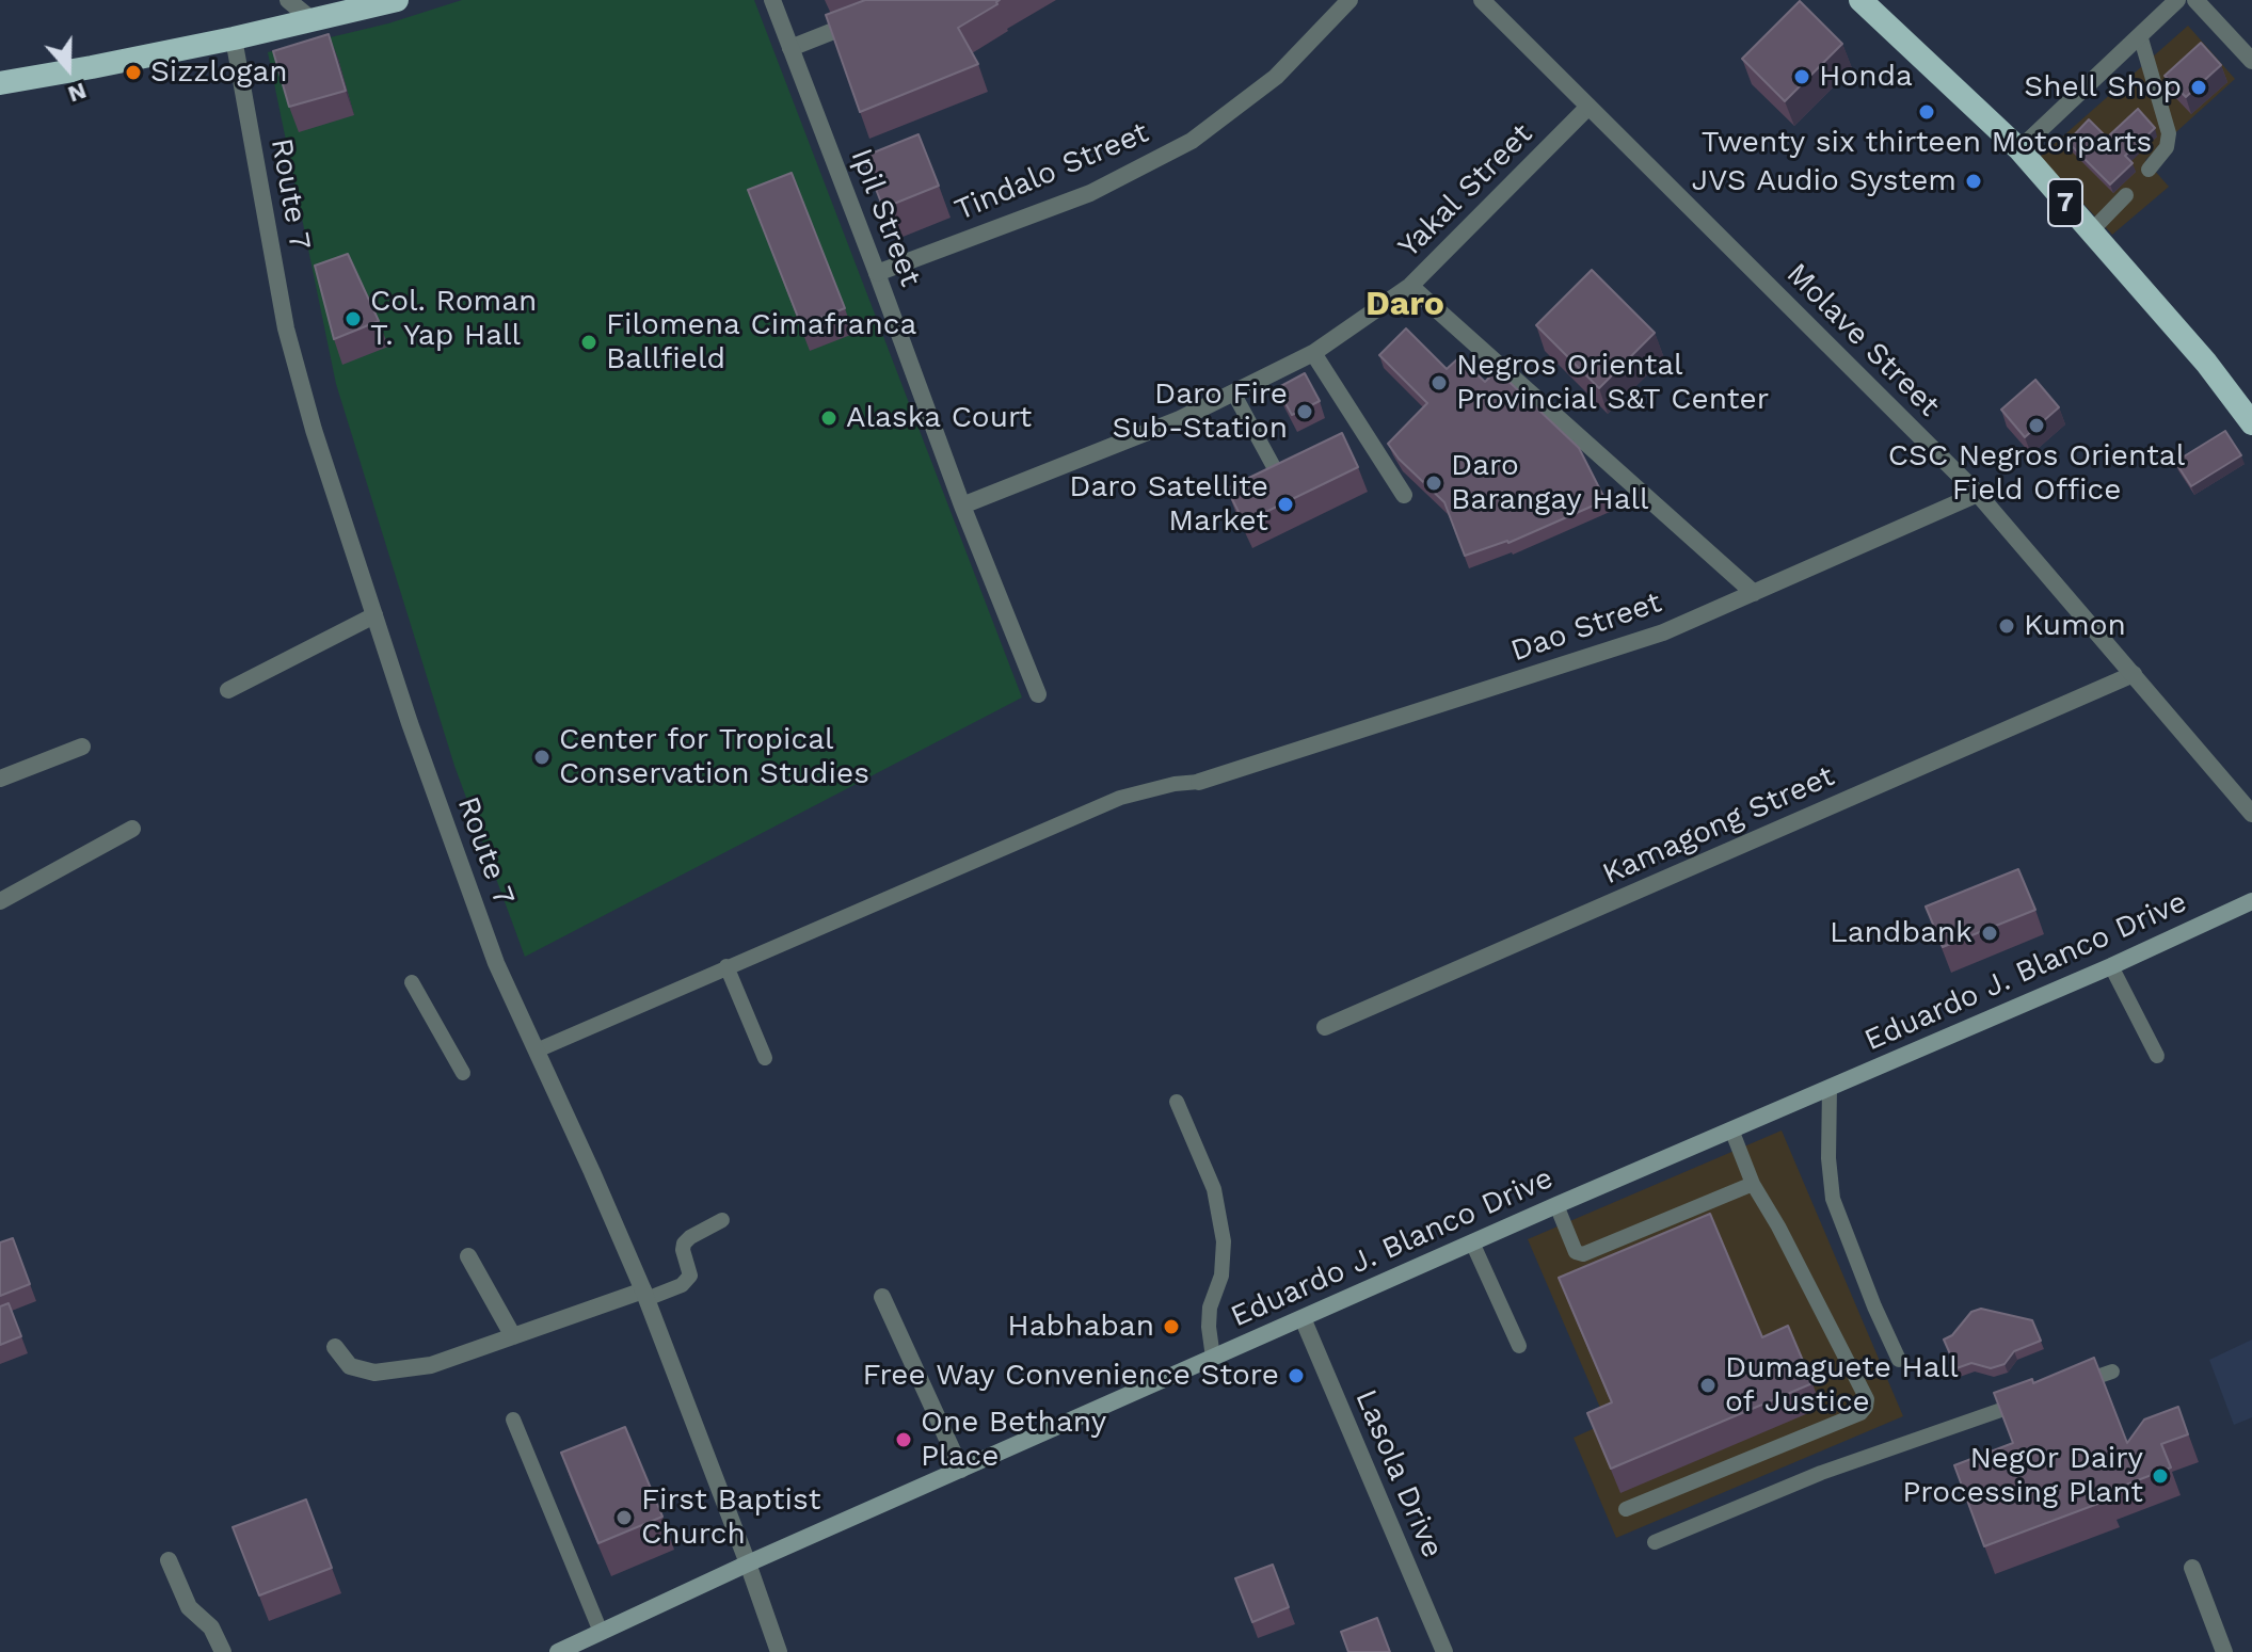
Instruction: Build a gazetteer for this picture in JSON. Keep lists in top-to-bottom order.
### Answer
{
  "streets": {
    "highway": ["7"],
    "main road": ["Eduardo J. Blanco Drive"],
    "street": [
      "Tindalo Street",
      "Yakal Street",
      "Route 7",
      "Ipil Street",
      "Molave Street",
      "Dao Street",
      "Kamagong Street",
      "Lasola Drive"
    ]
  },
  "crossings": [
    ["Tindalo Street", "Ipil Street"],
    ["Yakal Street", "Ipil Street"],
    ["Yakal Street", "Molave Street"],
    ["Route 7", "Eduardo J. Blanco Drive"],
    ["Molave Street", "Dao Street"],
    ["Molave Street", "Kamagong Street"],
    ["Eduardo J. Blanco Drive", "Lasola Drive"]
  ],
  "districts": ["Daro"],
  "places": [
    "Sizzlogan",
    "Honda",
    "Shell Shop",
    "Twenty six thirteen Motorparts",
    "JVS Audio System",
    "Col. Roman T. Yap Hall",
    "Filomena Cimafranca Ballfield",
    "Negros Oriental Provincial S&T Center",
    "Daro Fire Sub-Station",
    "Alaska Court",
    "CSC Negros Oriental Field Office",
    "Daro Barangay Hall",
    "Daro Satellite Market",
    "Kumon",
    "Center for Tropical Conservation Studies",
    "Landbank",
    "Habhaban",
    "Free Way Convenience Store",
    "Dumaguete Hall of Justice",
    "One Bethany Place",
    "NegOr Dairy Processing Plant",
    "First Baptist Church"
  ],
  "north": "bottom"
}
